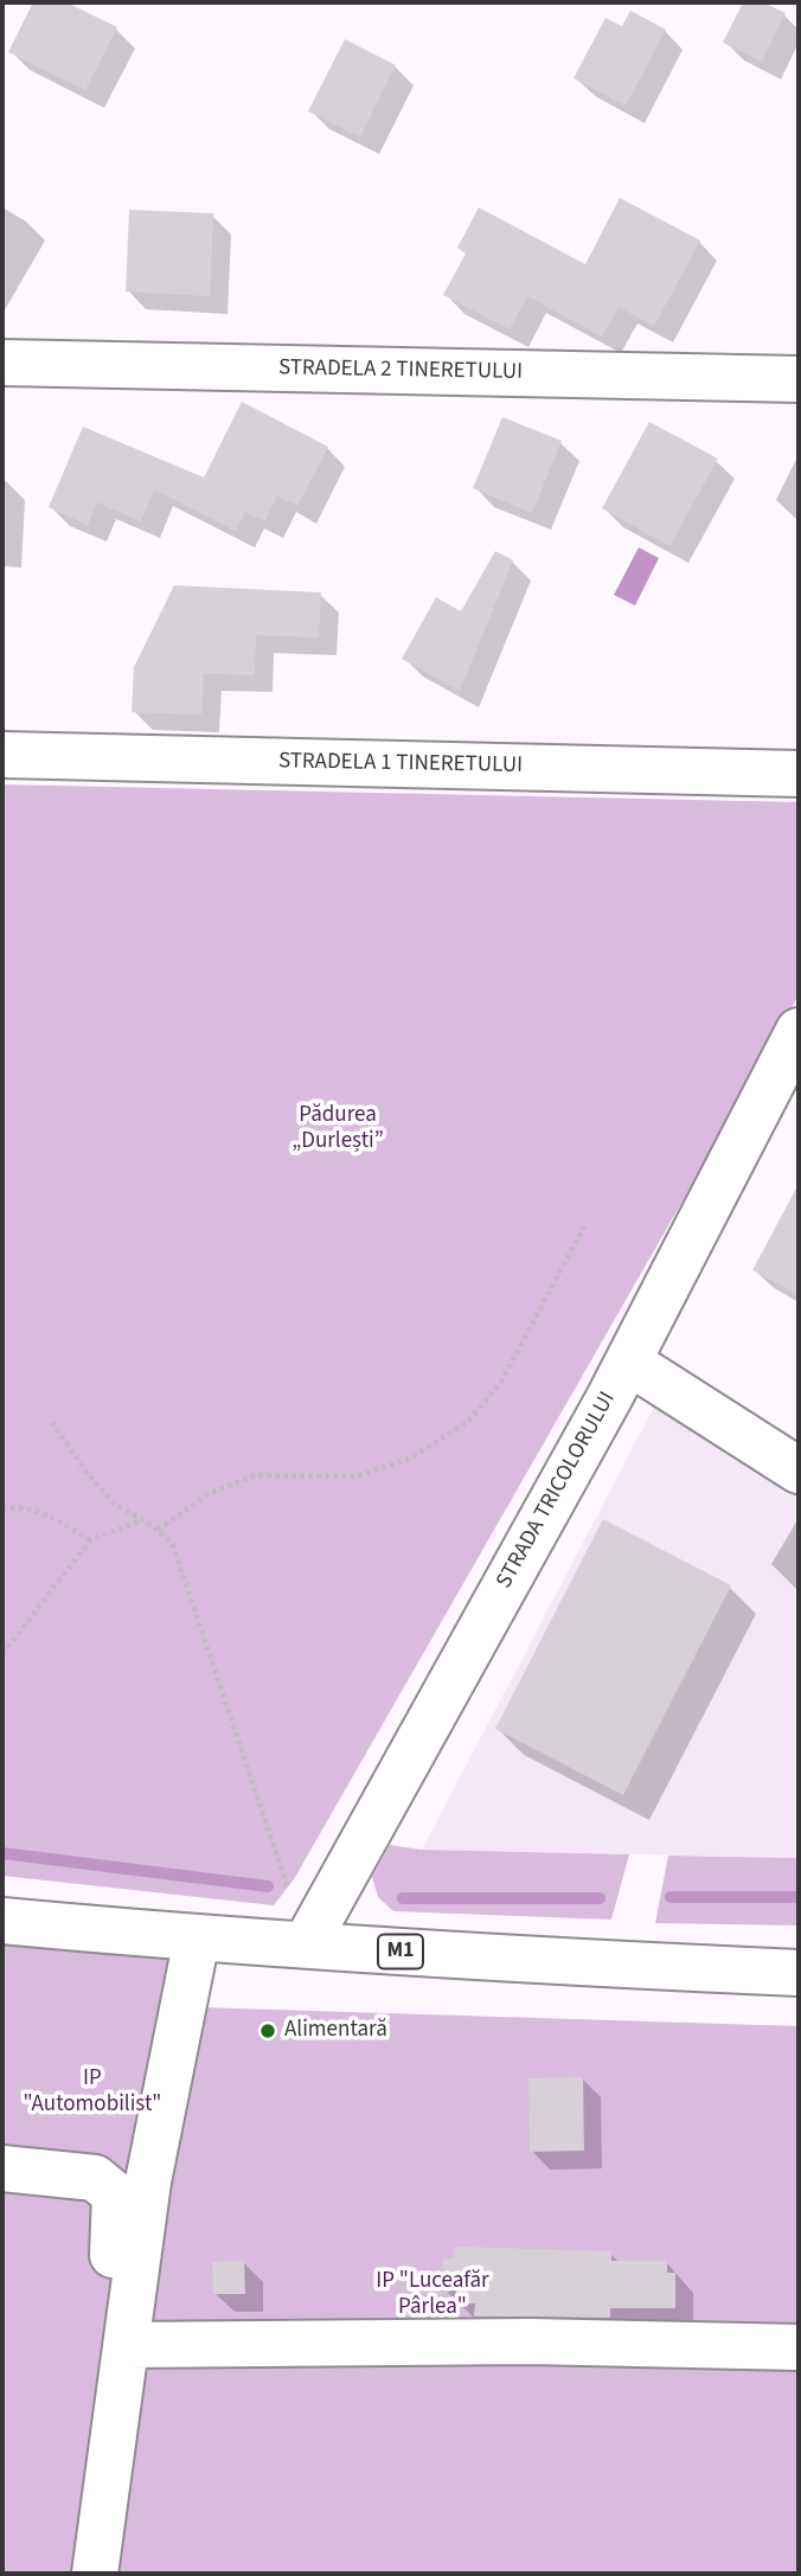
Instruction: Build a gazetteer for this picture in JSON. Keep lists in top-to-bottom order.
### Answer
{
  "streets": {
    "main road": [
      "STRADELA 2 TINERETULUI",
      "STRADELA 1 TINERETULUI",
      "STRADA TRICOLORULUI",
      "M1"
    ]
  },
  "crossings": [
    ["STRADA TRICOLORULUI", "M1"]
  ],
  "parks": ["Pădurea „Durlești”", "IP \"Automobilist\"", "IP \"Luceafăr Pârlea\""],
  "places": ["Alimentară"]
}
